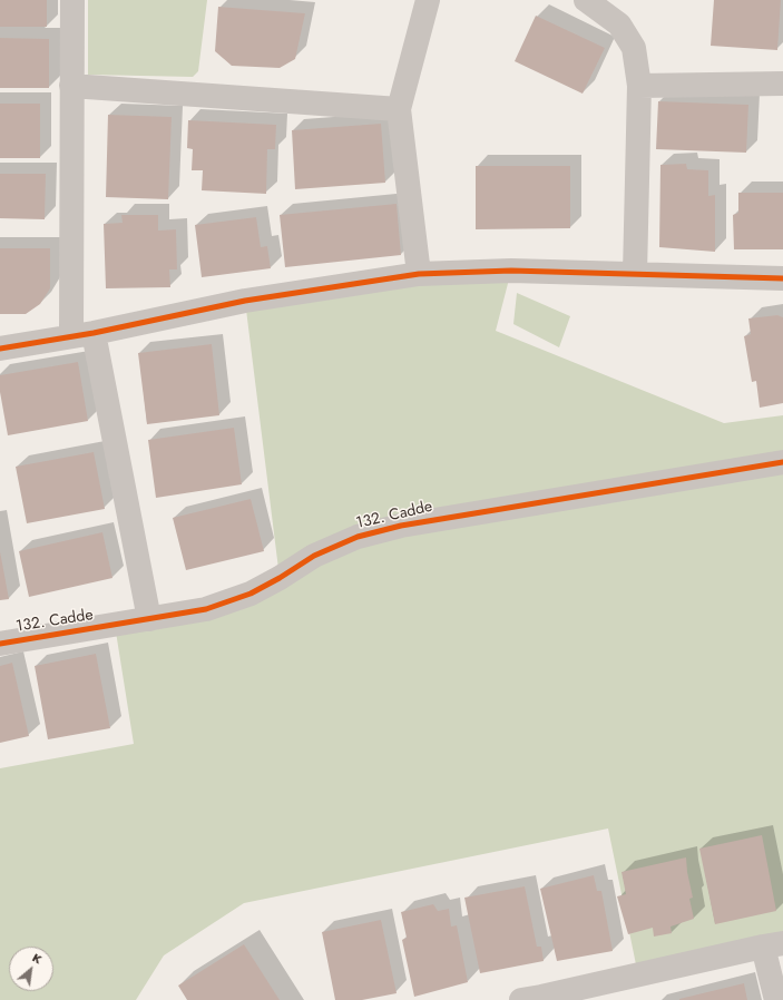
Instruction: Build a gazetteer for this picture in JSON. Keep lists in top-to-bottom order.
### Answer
{
  "streets": {
    "street": ["132. Cadde"]
  },
  "north": "top right"
}
